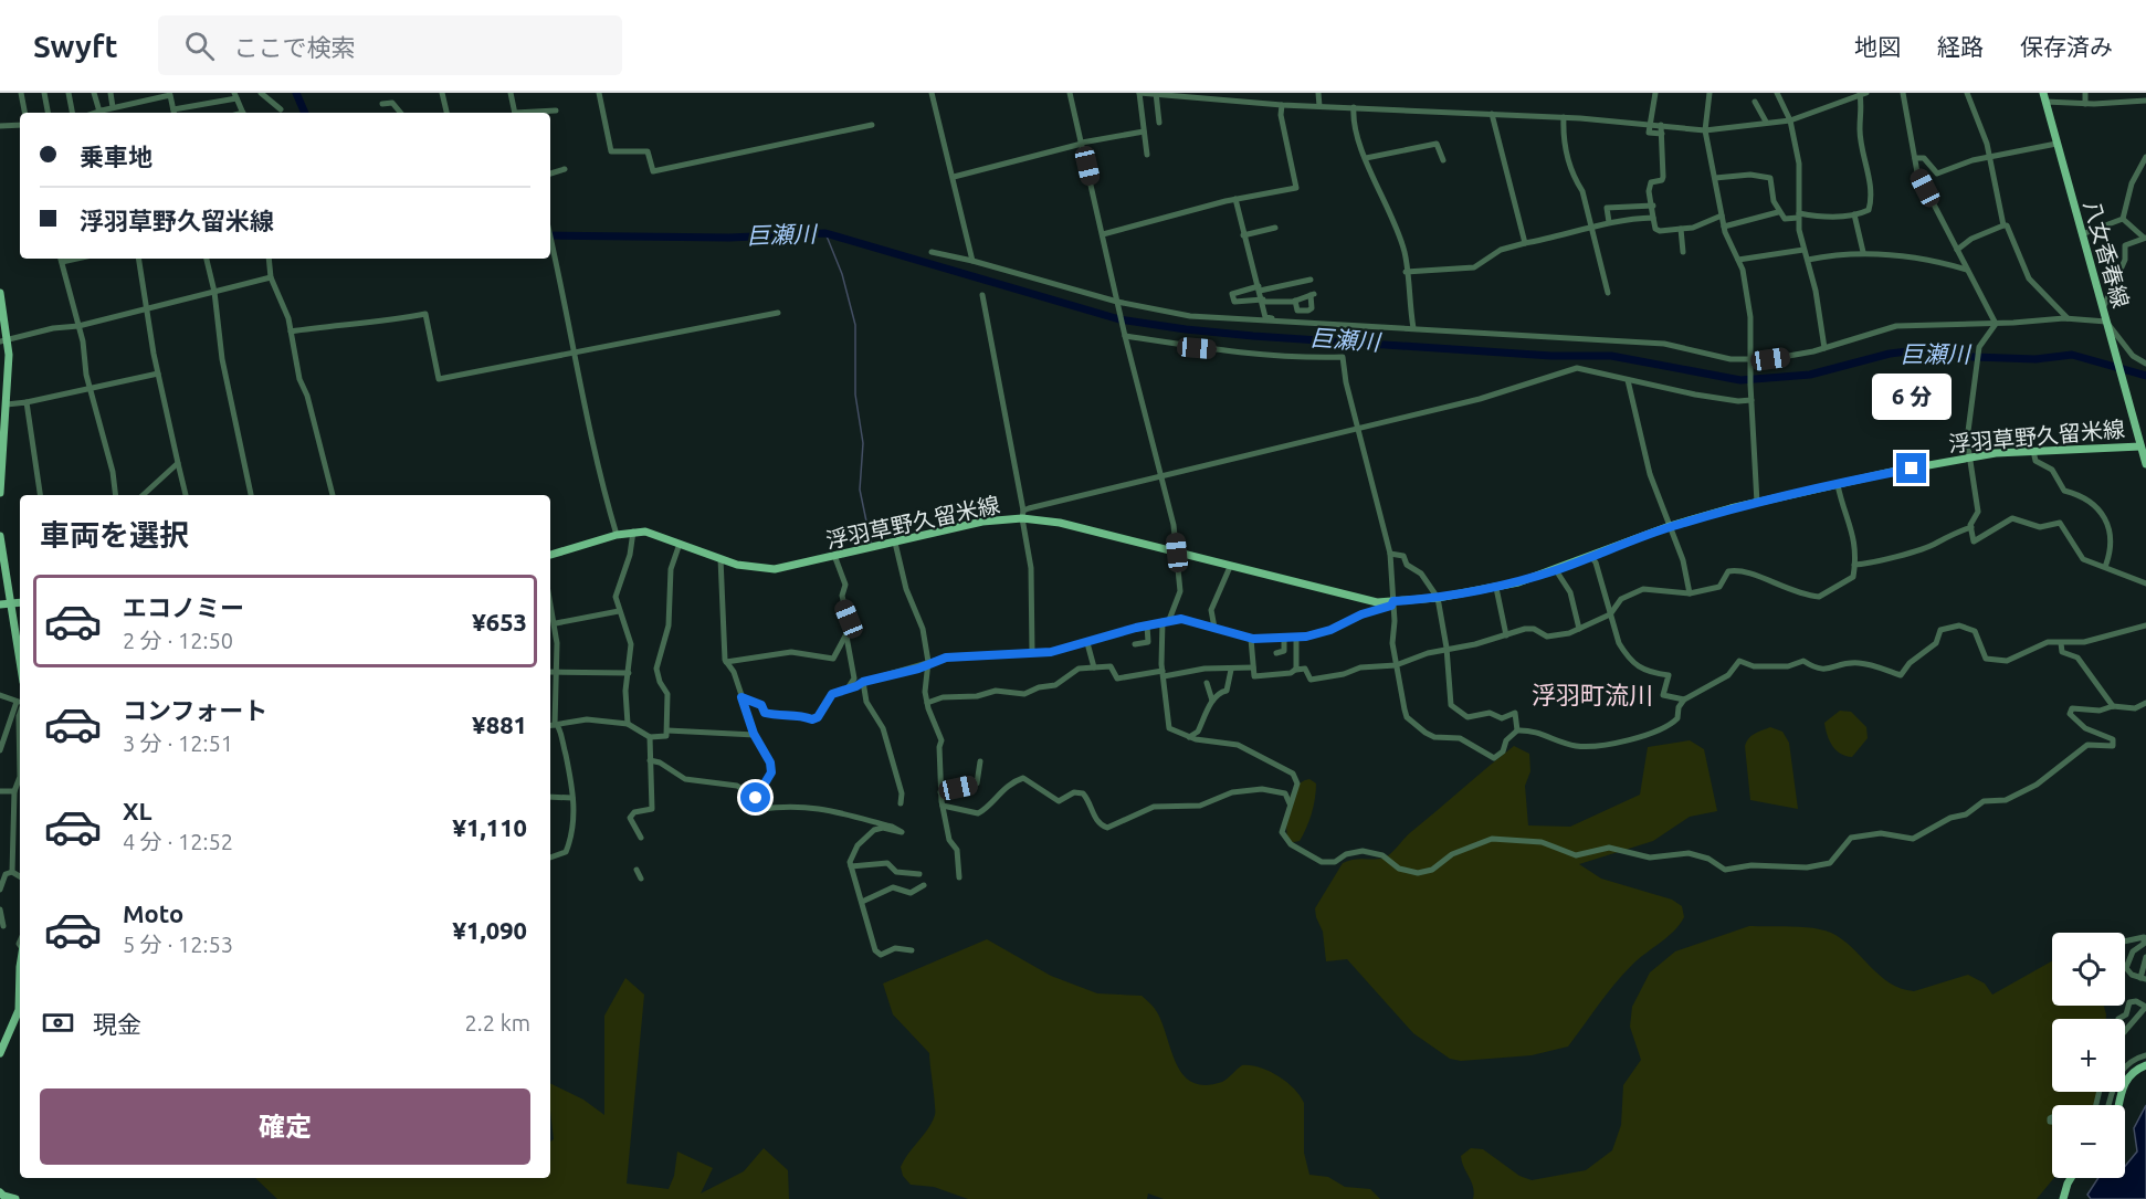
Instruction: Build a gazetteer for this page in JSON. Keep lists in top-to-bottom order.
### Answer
{
  "streets": {
    "main road": ["八女香春線", "浮羽草野久留米線"]
  },
  "crossings": [
    ["八女香春線", "浮羽草野久留米線"]
  ],
  "districts": ["浮羽町流川"],
  "water": ["巨瀬川"],
  "page": {
    "header": "Swyft",
    "search": "ここで検索",
    "nav": ["地図", "経路", "保存済み"],
    "banner": ["乗車地", "浮羽草野久留米線"],
    "bubble": "6 分",
    "heading": "車両を選択",
    "list": [
      {
        "name": "エコノミー",
        "note": "2 分 · 12:50",
        "value": "¥653"
      },
      {
        "name": "コンフォート",
        "note": "3 分 · 12:51",
        "value": "¥881"
      },
      {
        "name": "XL",
        "note": "4 分 · 12:52",
        "value": "¥1,110"
      },
      {
        "name": "Moto",
        "note": "5 分 · 12:53",
        "value": "¥1,090"
      }
    ],
    "map_buttons": ["+", "−"],
    "pay": ["現金", "2.2 km"],
    "buttons": "確定"
  }
}
